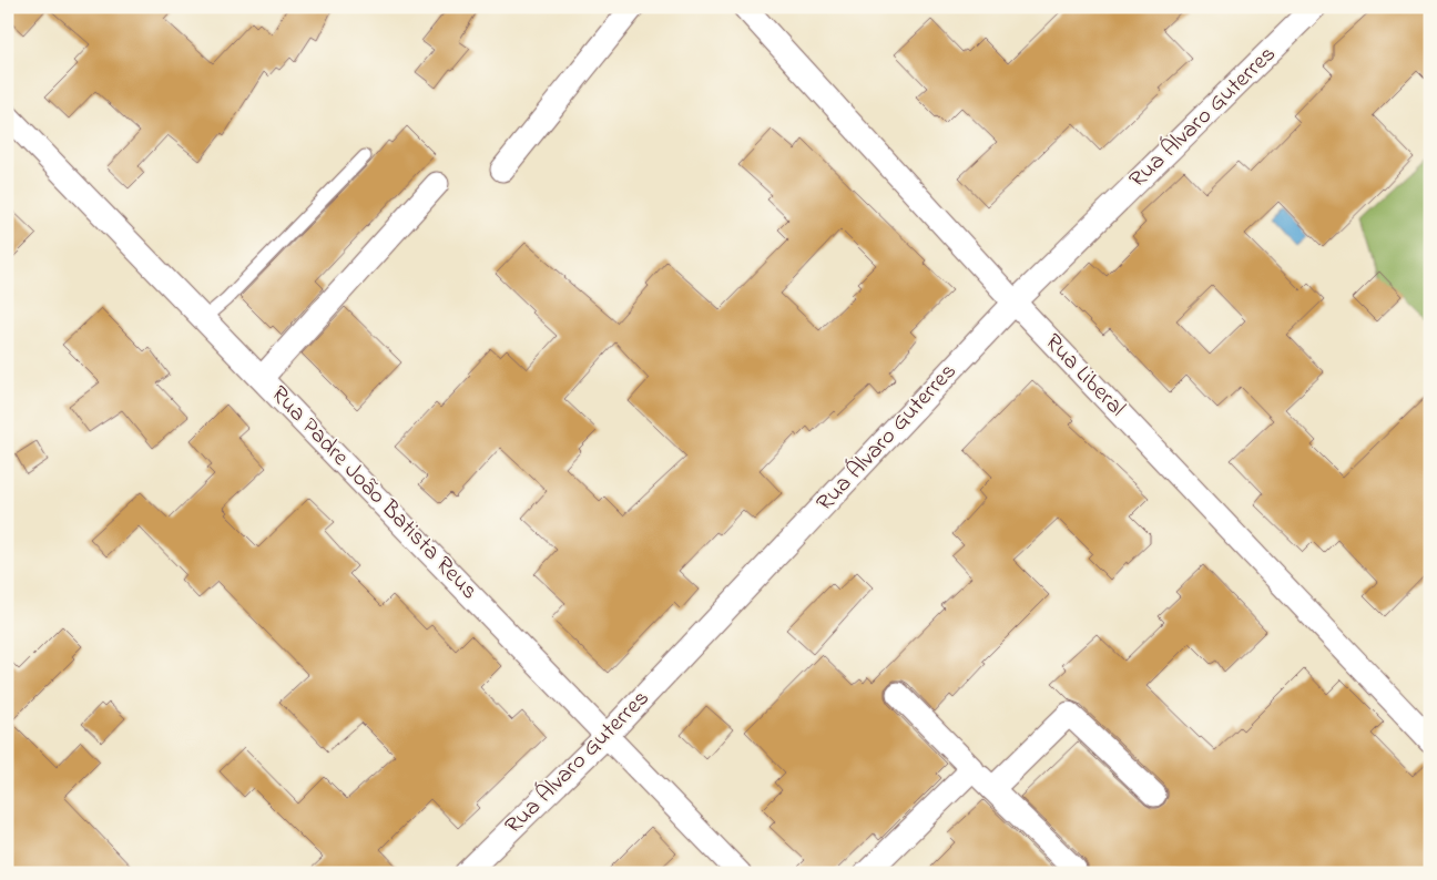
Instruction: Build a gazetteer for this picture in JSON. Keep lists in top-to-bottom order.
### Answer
{
  "streets": {
    "street": ["Rua Álvaro Guterres", "Rua Liberal", "Rua Padre João Batista Reus"]
  },
  "crossings": [
    ["Rua Álvaro Guterres", "Rua Liberal"],
    ["Rua Álvaro Guterres", "Rua Padre João Batista Reus"]
  ]
}
